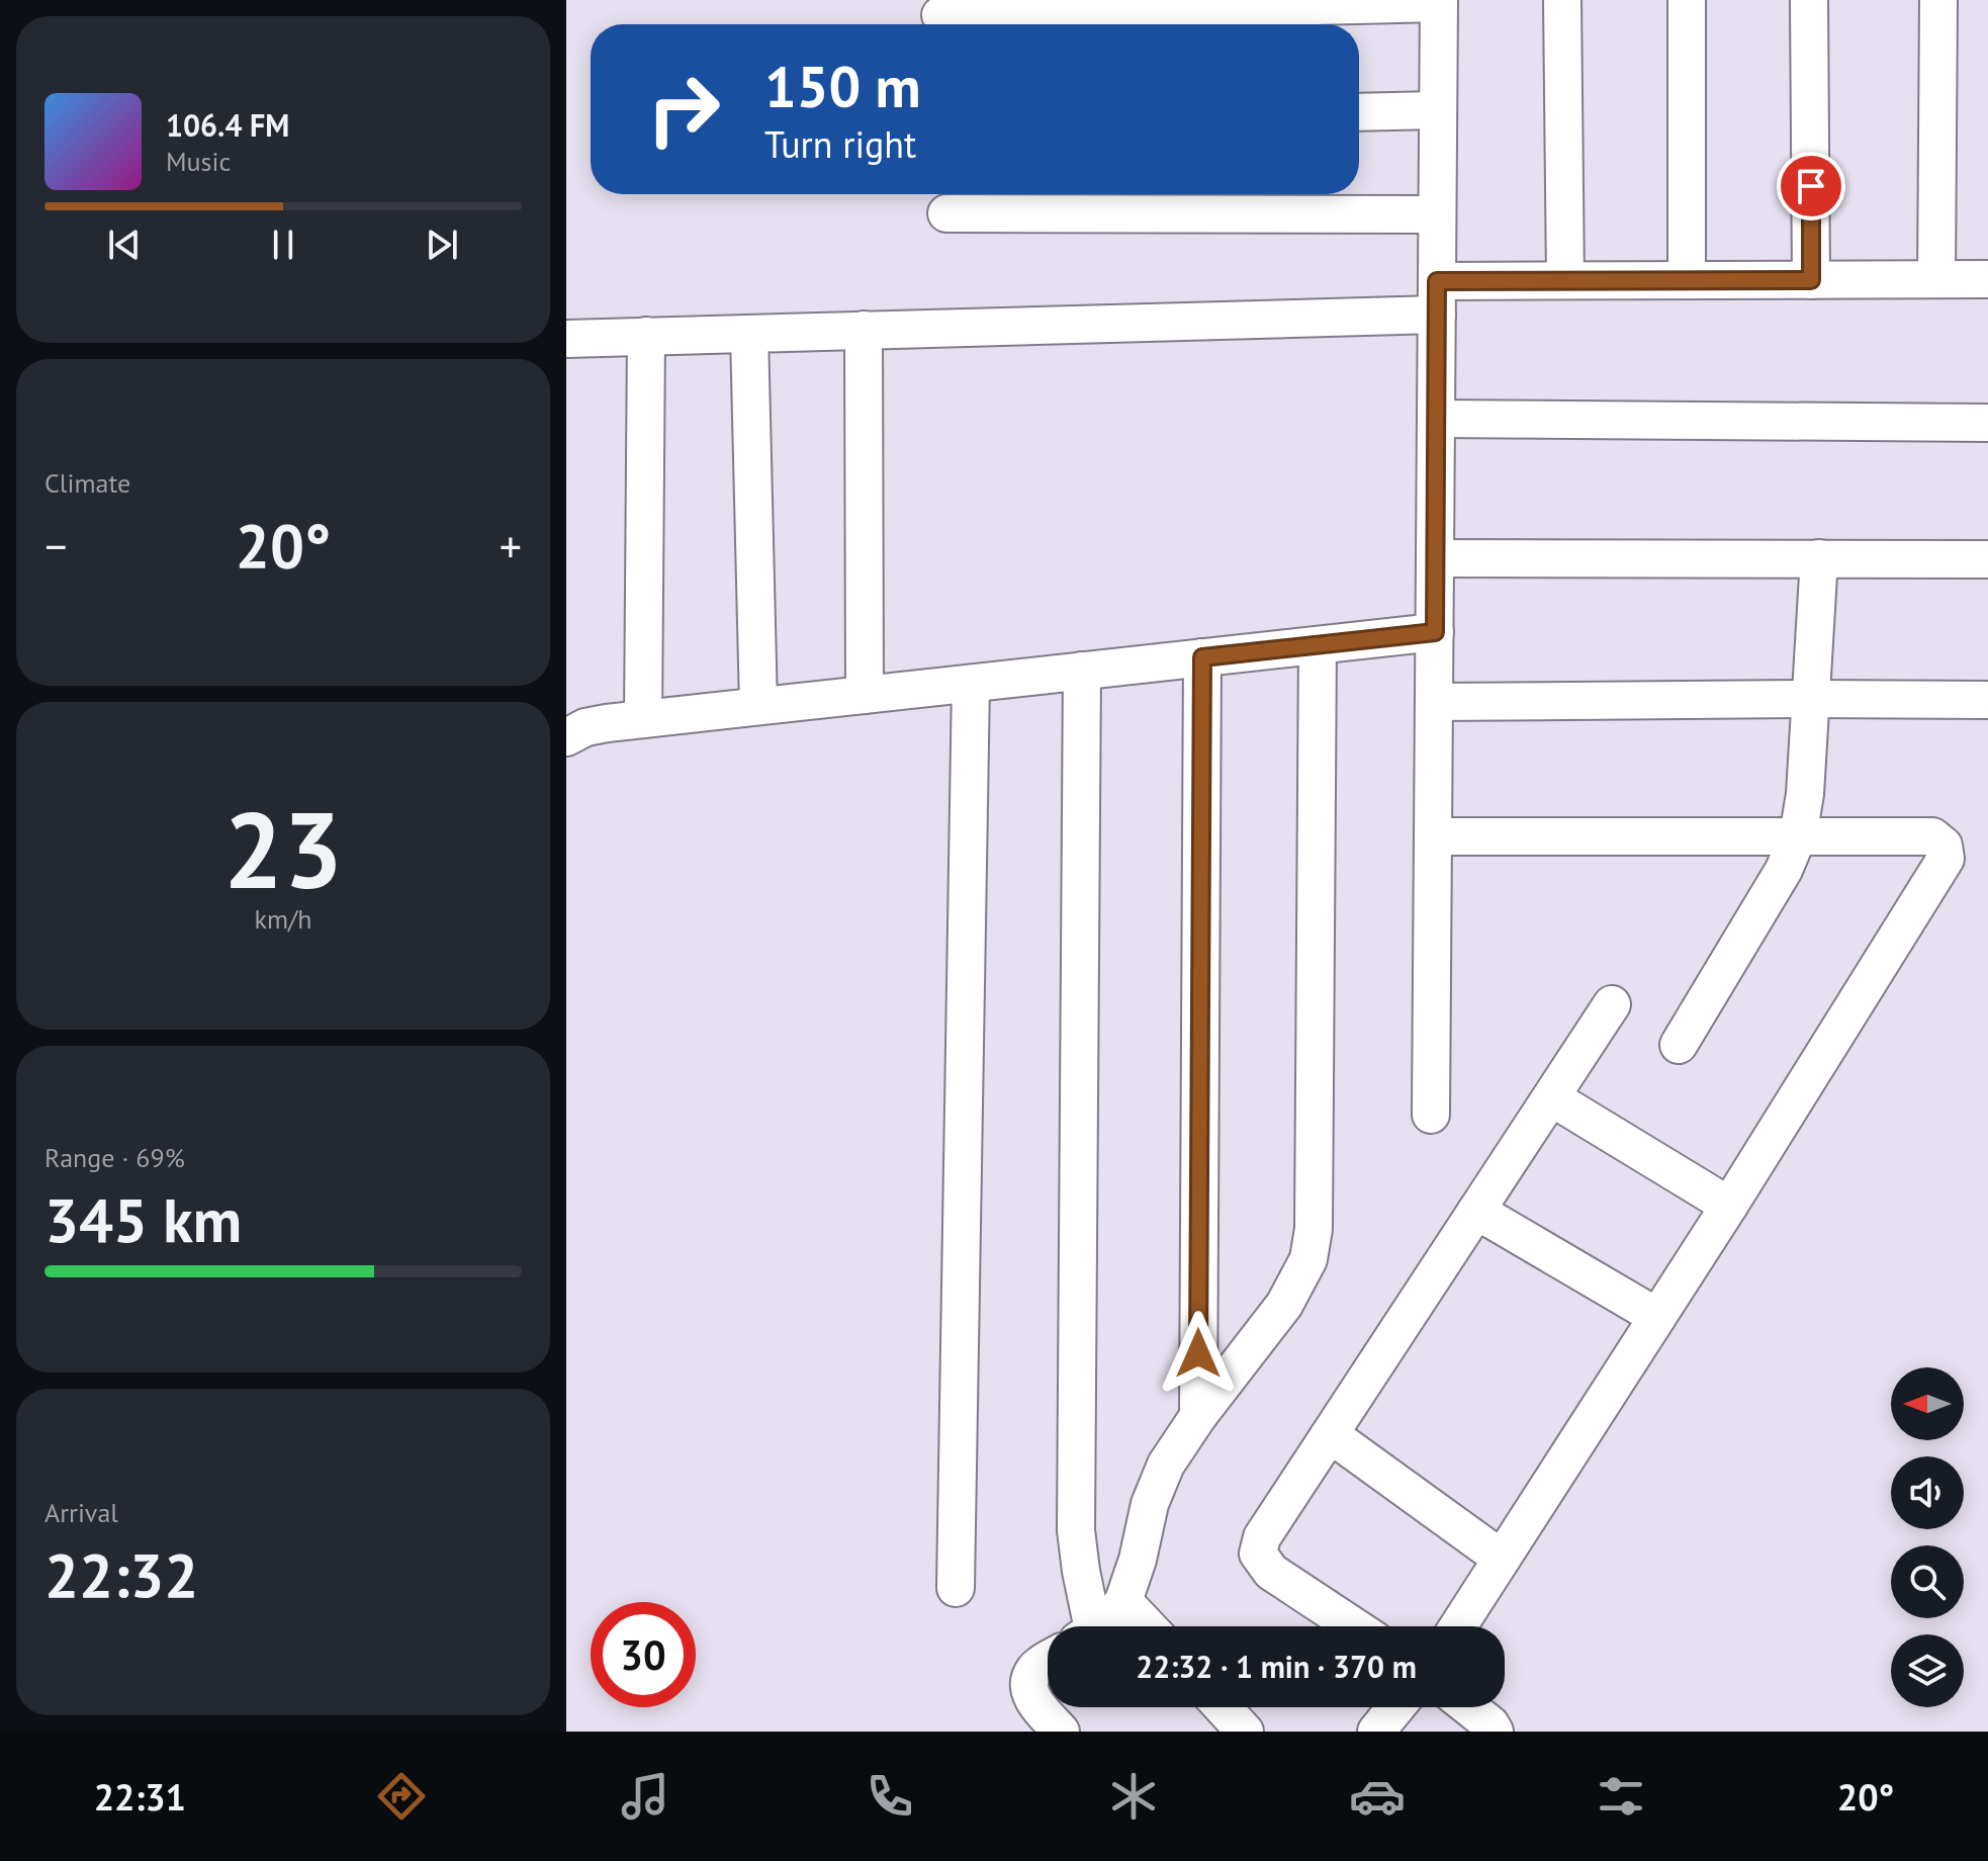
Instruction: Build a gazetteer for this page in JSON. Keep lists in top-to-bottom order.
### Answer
{
  "north": "left",
  "page": {
    "turn": ["150 m", "Turn right"],
    "song": ["106.4 FM", "Music"],
    "tile": [
      "Climate",
      ["23", "km/h"],
      ["Range · 69%", "345 km"],
      ["Arrival", "22:32"]
    ],
    "heat": ["−", "20°", "+"],
    "limit": "30",
    "trip": "22:32 · 1 min · 370 m",
    "tabs": ["22:31", "20°"]
  }
}
